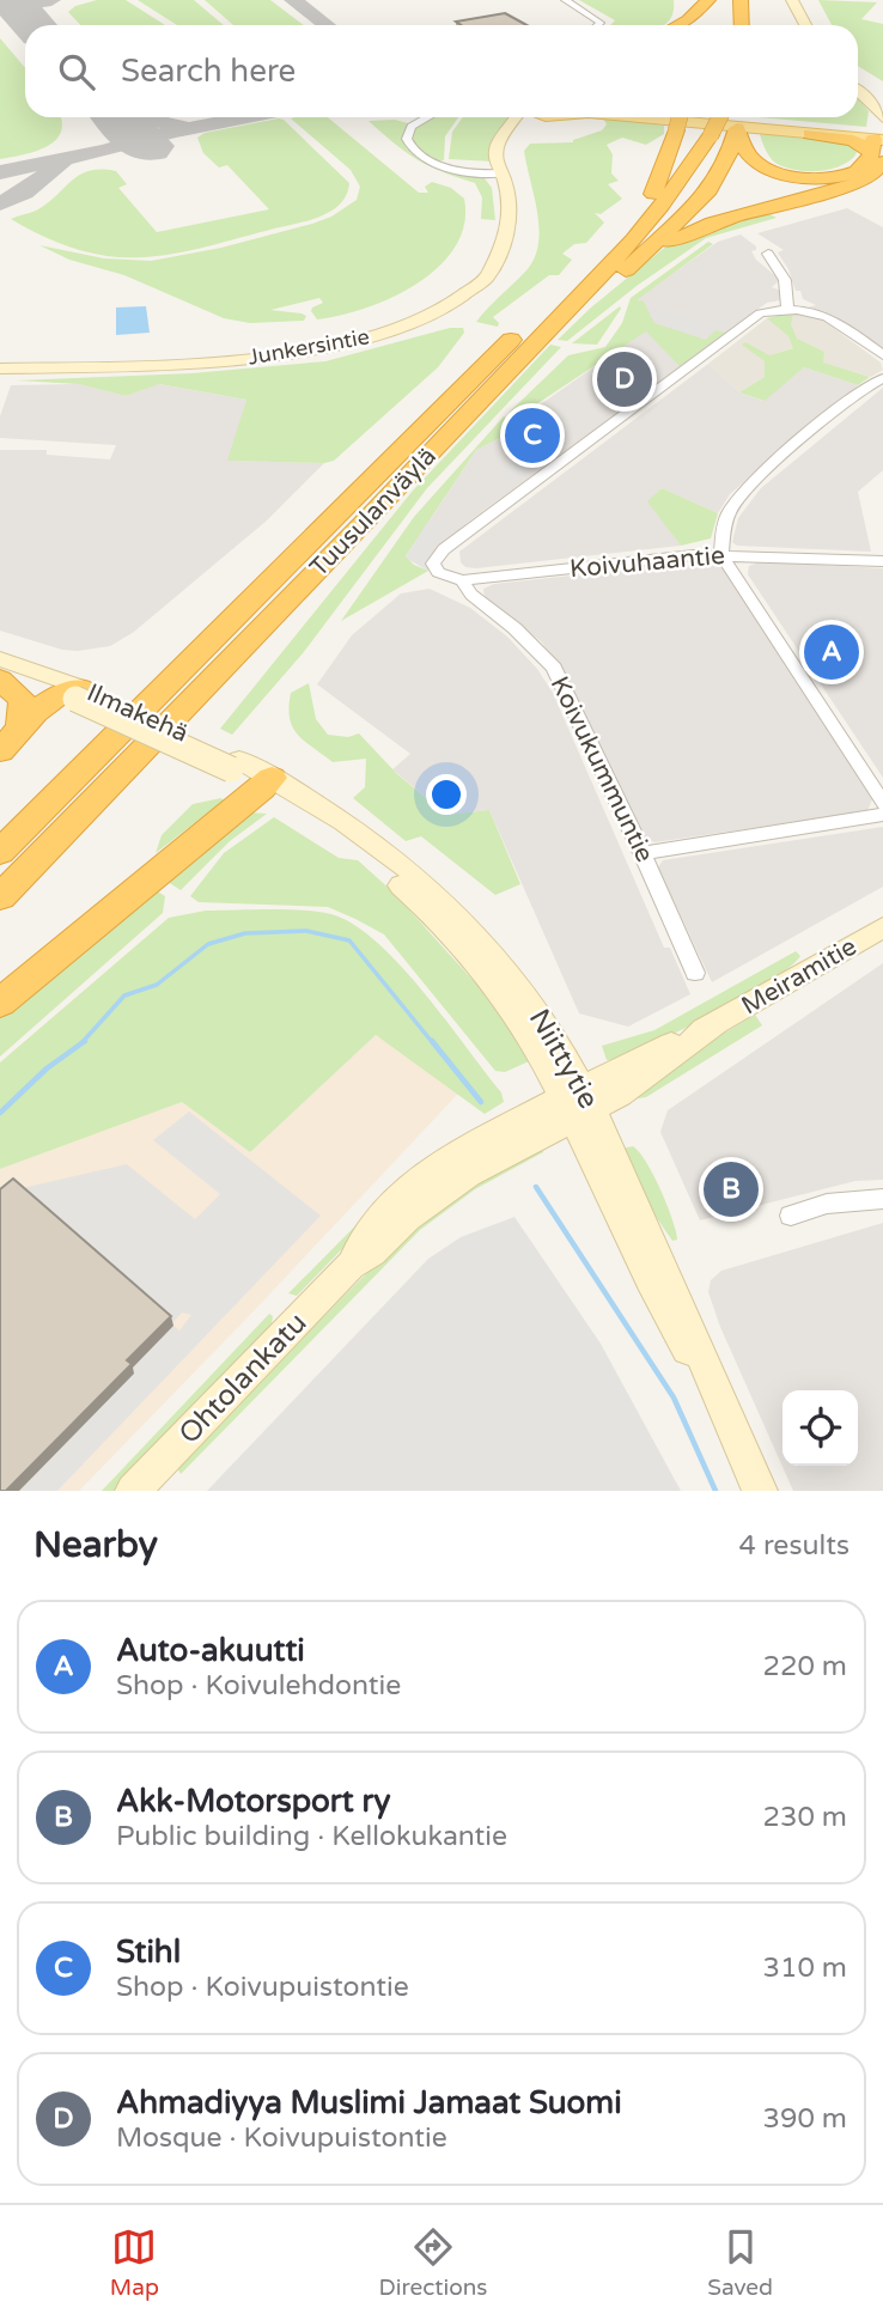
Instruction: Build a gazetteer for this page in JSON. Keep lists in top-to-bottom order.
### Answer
{
  "streets": {
    "highway": ["Tuusulanväylä"],
    "main road": [
      "Junkersintie",
      "Ilmakehä",
      "Meiramitie",
      "Niittytie",
      "Ohtolankatu"
    ],
    "street": ["Koivuhaantie", "Koivukummuntie"]
  },
  "crossings": [
    ["Koivuhaantie", "Koivukummuntie"],
    ["Ilmakehä", "Niittytie"],
    ["Meiramitie", "Niittytie"],
    ["Meiramitie", "Ohtolankatu"],
    ["Niittytie", "Ohtolankatu"]
  ],
  "page": {
    "search": "Search here",
    "pins": [
      "D",
      "C",
      "A",
      "B"
    ],
    "heading": ["Nearby", "4 results"],
    "list": [
      {
        "mark": "A",
        "name": "Auto-akuutti",
        "note": "Shop · Koivulehdontie",
        "value": "220 m"
      },
      {
        "mark": "B",
        "name": "Akk-Motorsport ry",
        "note": "Public building · Kellokukantie",
        "value": "230 m"
      },
      {
        "mark": "C",
        "name": "Stihl",
        "note": "Shop · Koivupuistontie",
        "value": "310 m"
      },
      {
        "mark": "D",
        "name": "Ahmadiyya Muslimi Jamaat Suomi",
        "note": "Mosque · Koivupuistontie",
        "value": "390 m"
      }
    ],
    "nav": ["Map", "Directions", "Saved"]
  }
}
